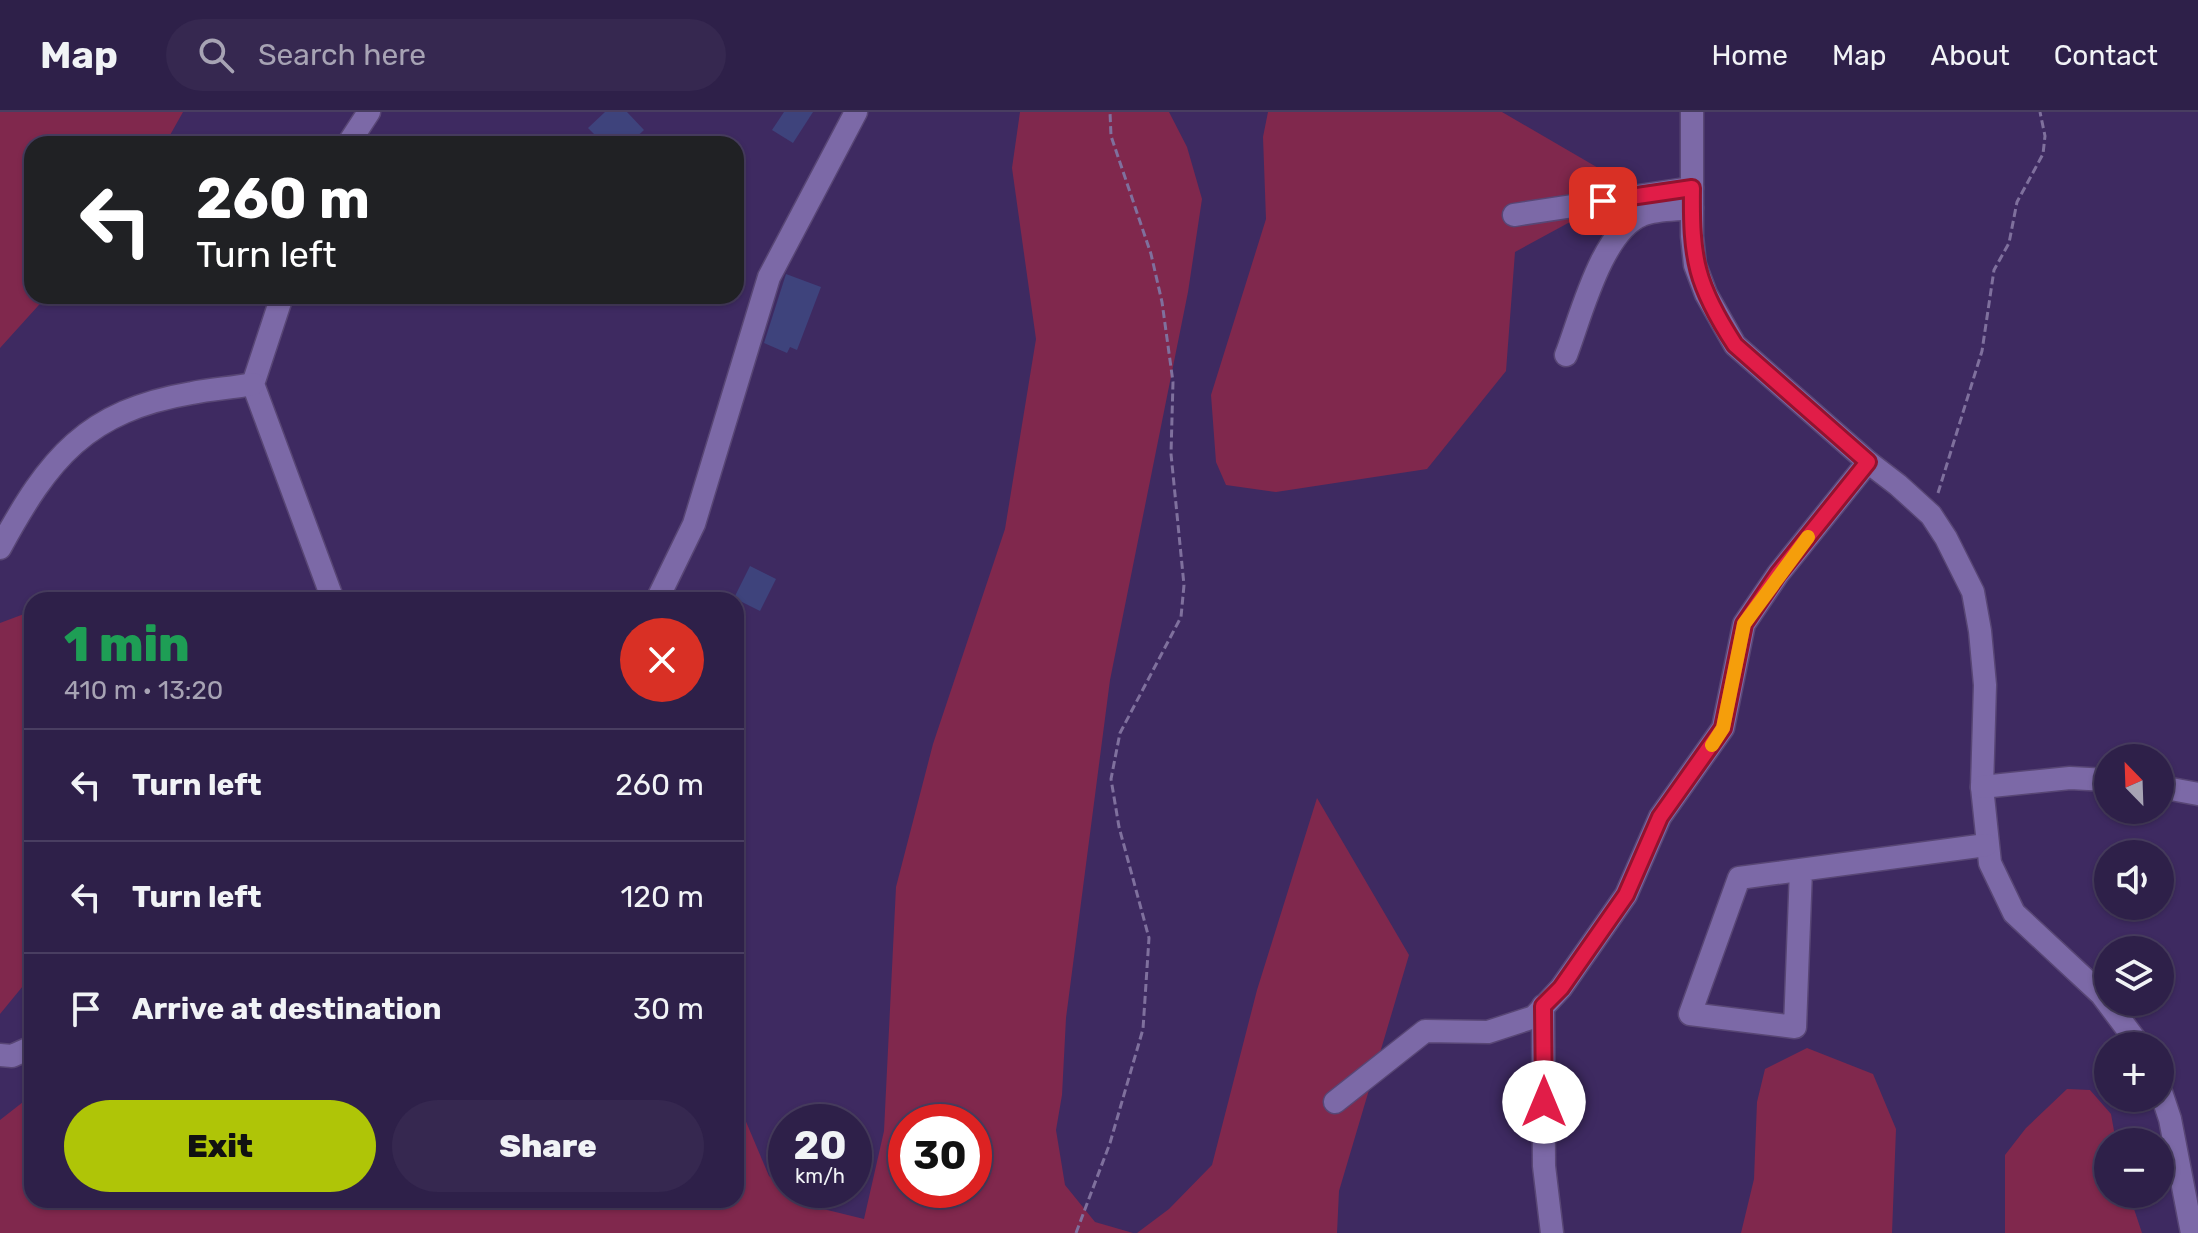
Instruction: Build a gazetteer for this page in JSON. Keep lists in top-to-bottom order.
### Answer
{
  "north": "top left",
  "page": {
    "header": "Map",
    "search": "Search here",
    "nav": [
      "Home",
      "Map",
      "About",
      "Contact"
    ],
    "turn": ["260 m", "Turn left"],
    "heading": ["1 min", "410 m · 13:20"],
    "list": [
      {
        "name": "Turn left",
        "value": "260 m"
      },
      {
        "name": "Turn left",
        "value": "120 m"
      },
      {
        "name": "Arrive at destination",
        "value": "30 m"
      }
    ],
    "map_buttons": ["+", "−"],
    "buttons": ["Exit", "Share"],
    "speed": "20 km/h",
    "limit": "30"
  }
}
